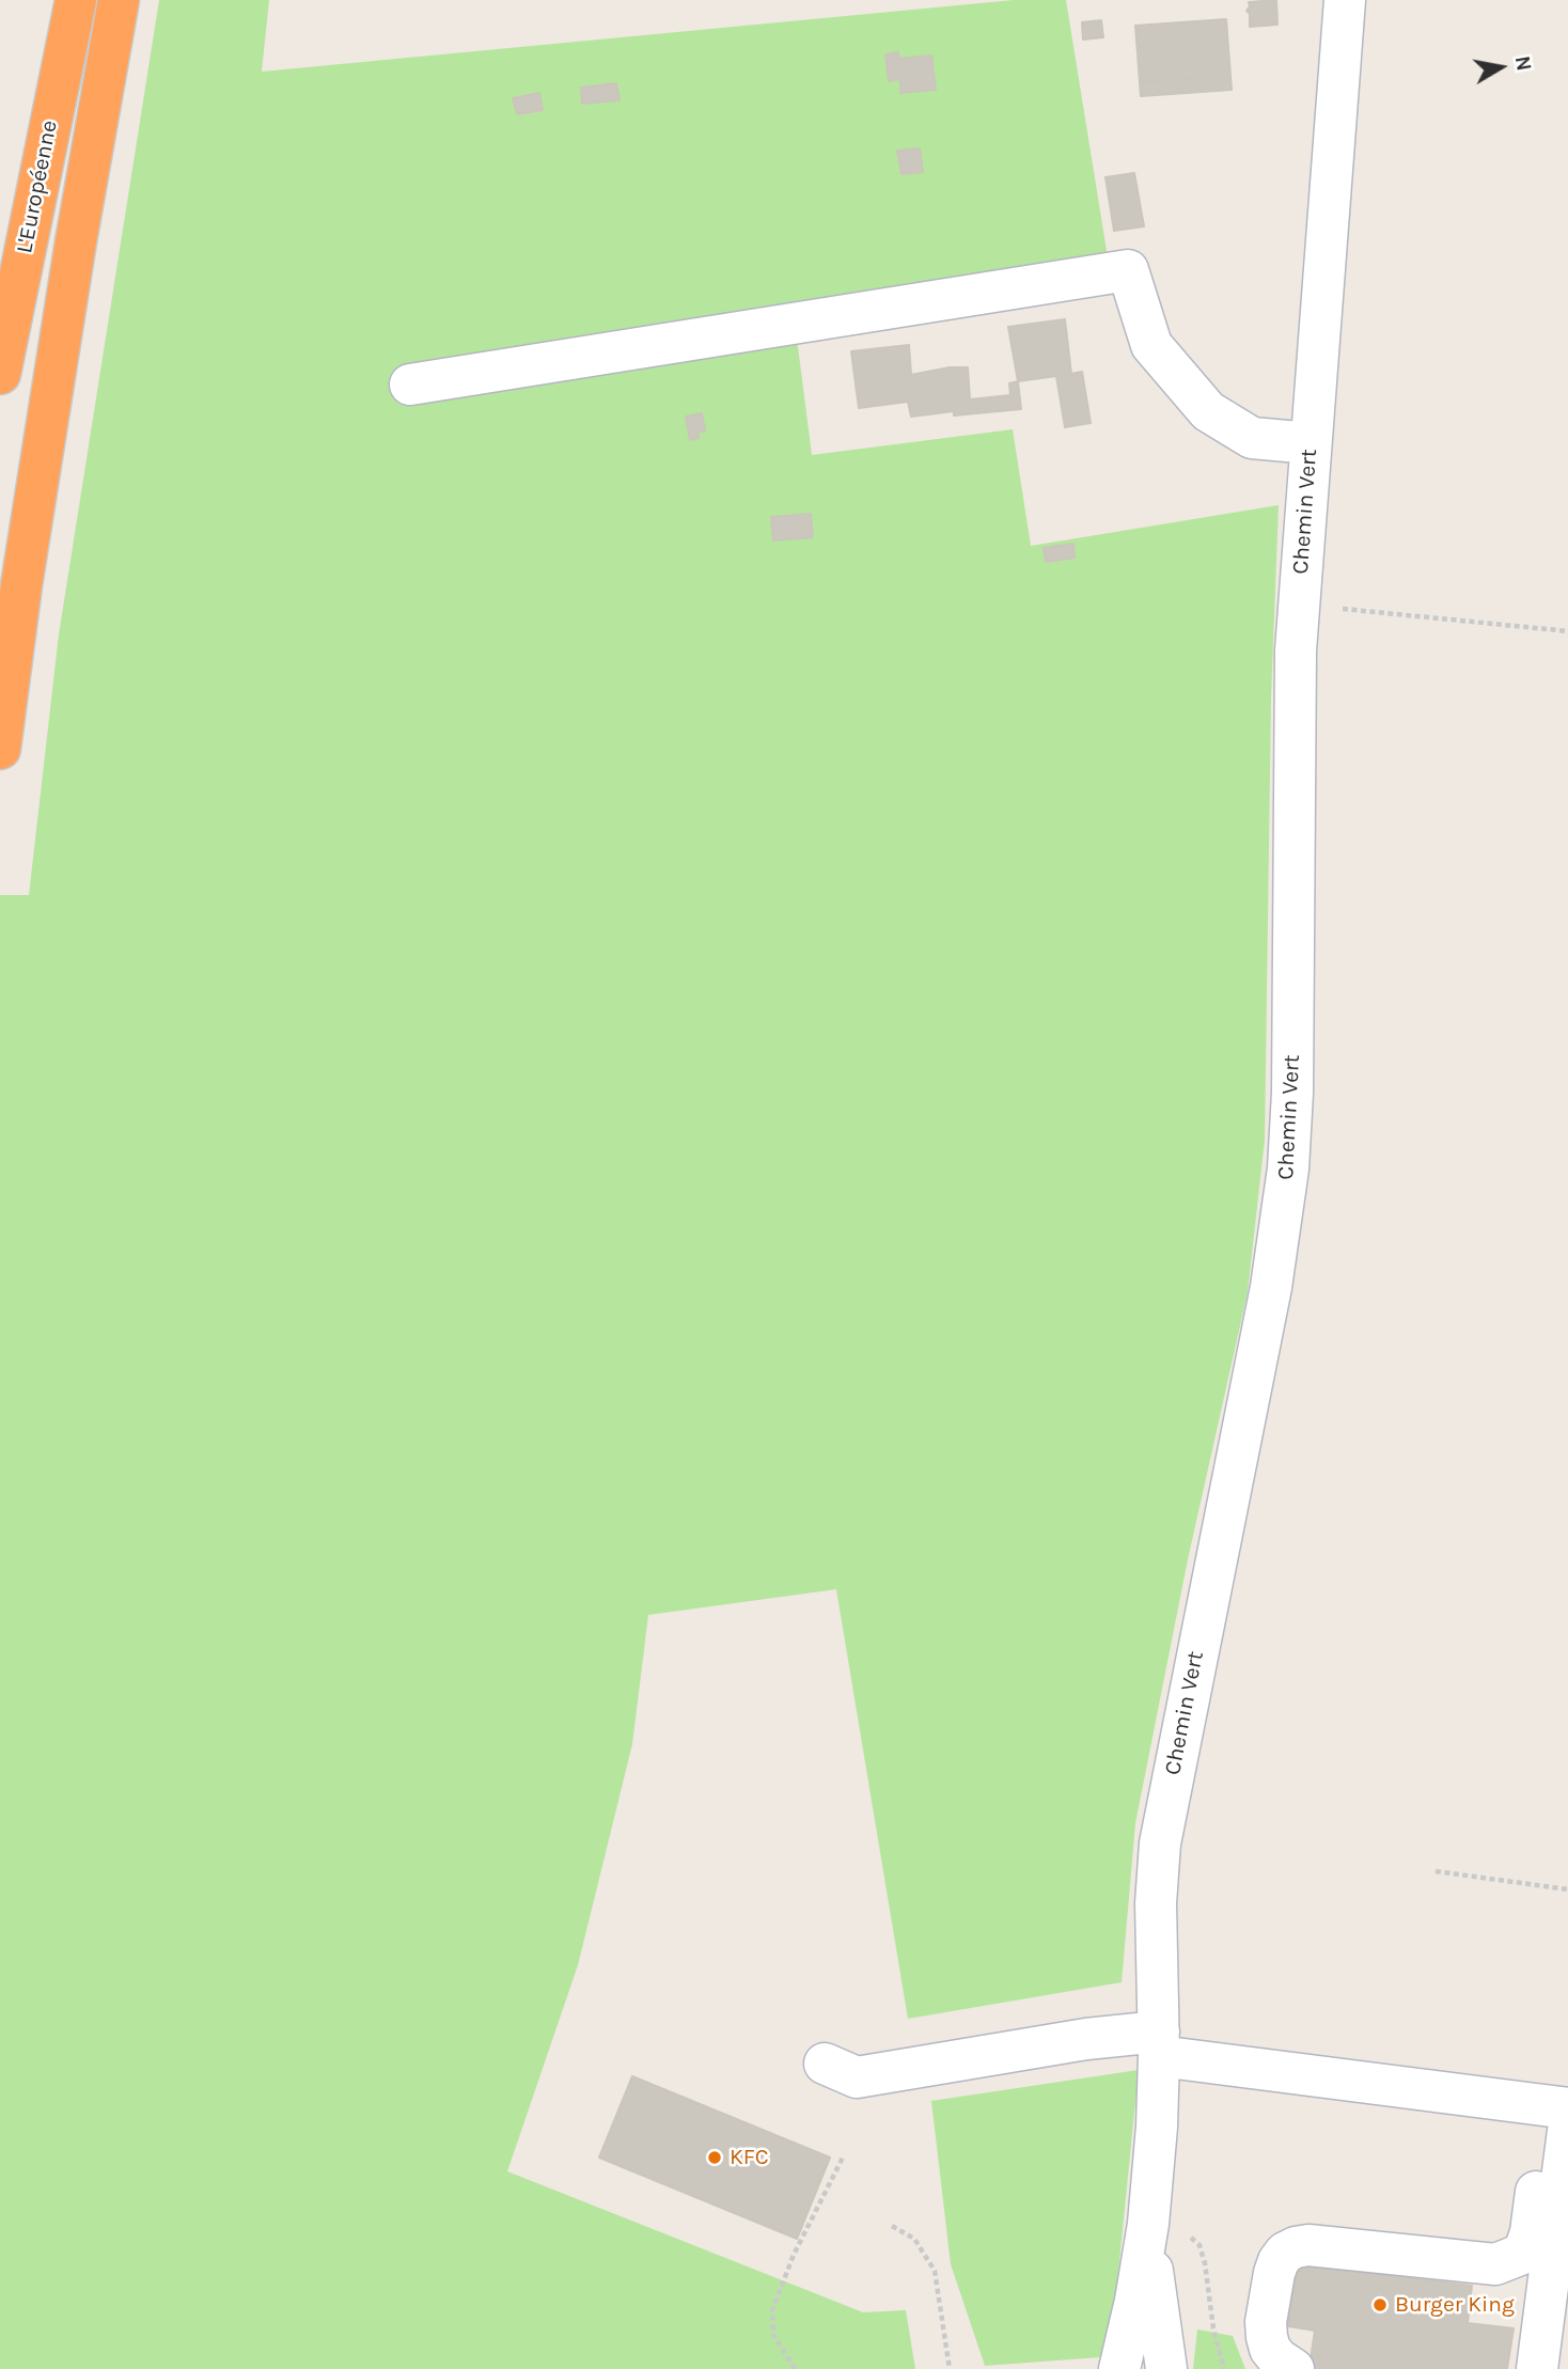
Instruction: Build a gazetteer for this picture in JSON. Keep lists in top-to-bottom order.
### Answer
{
  "streets": {
    "highway": ["L'Européenne"],
    "street": ["Chemin Vert"]
  },
  "places": ["KFC", "Burger King"],
  "north": "right"
}
